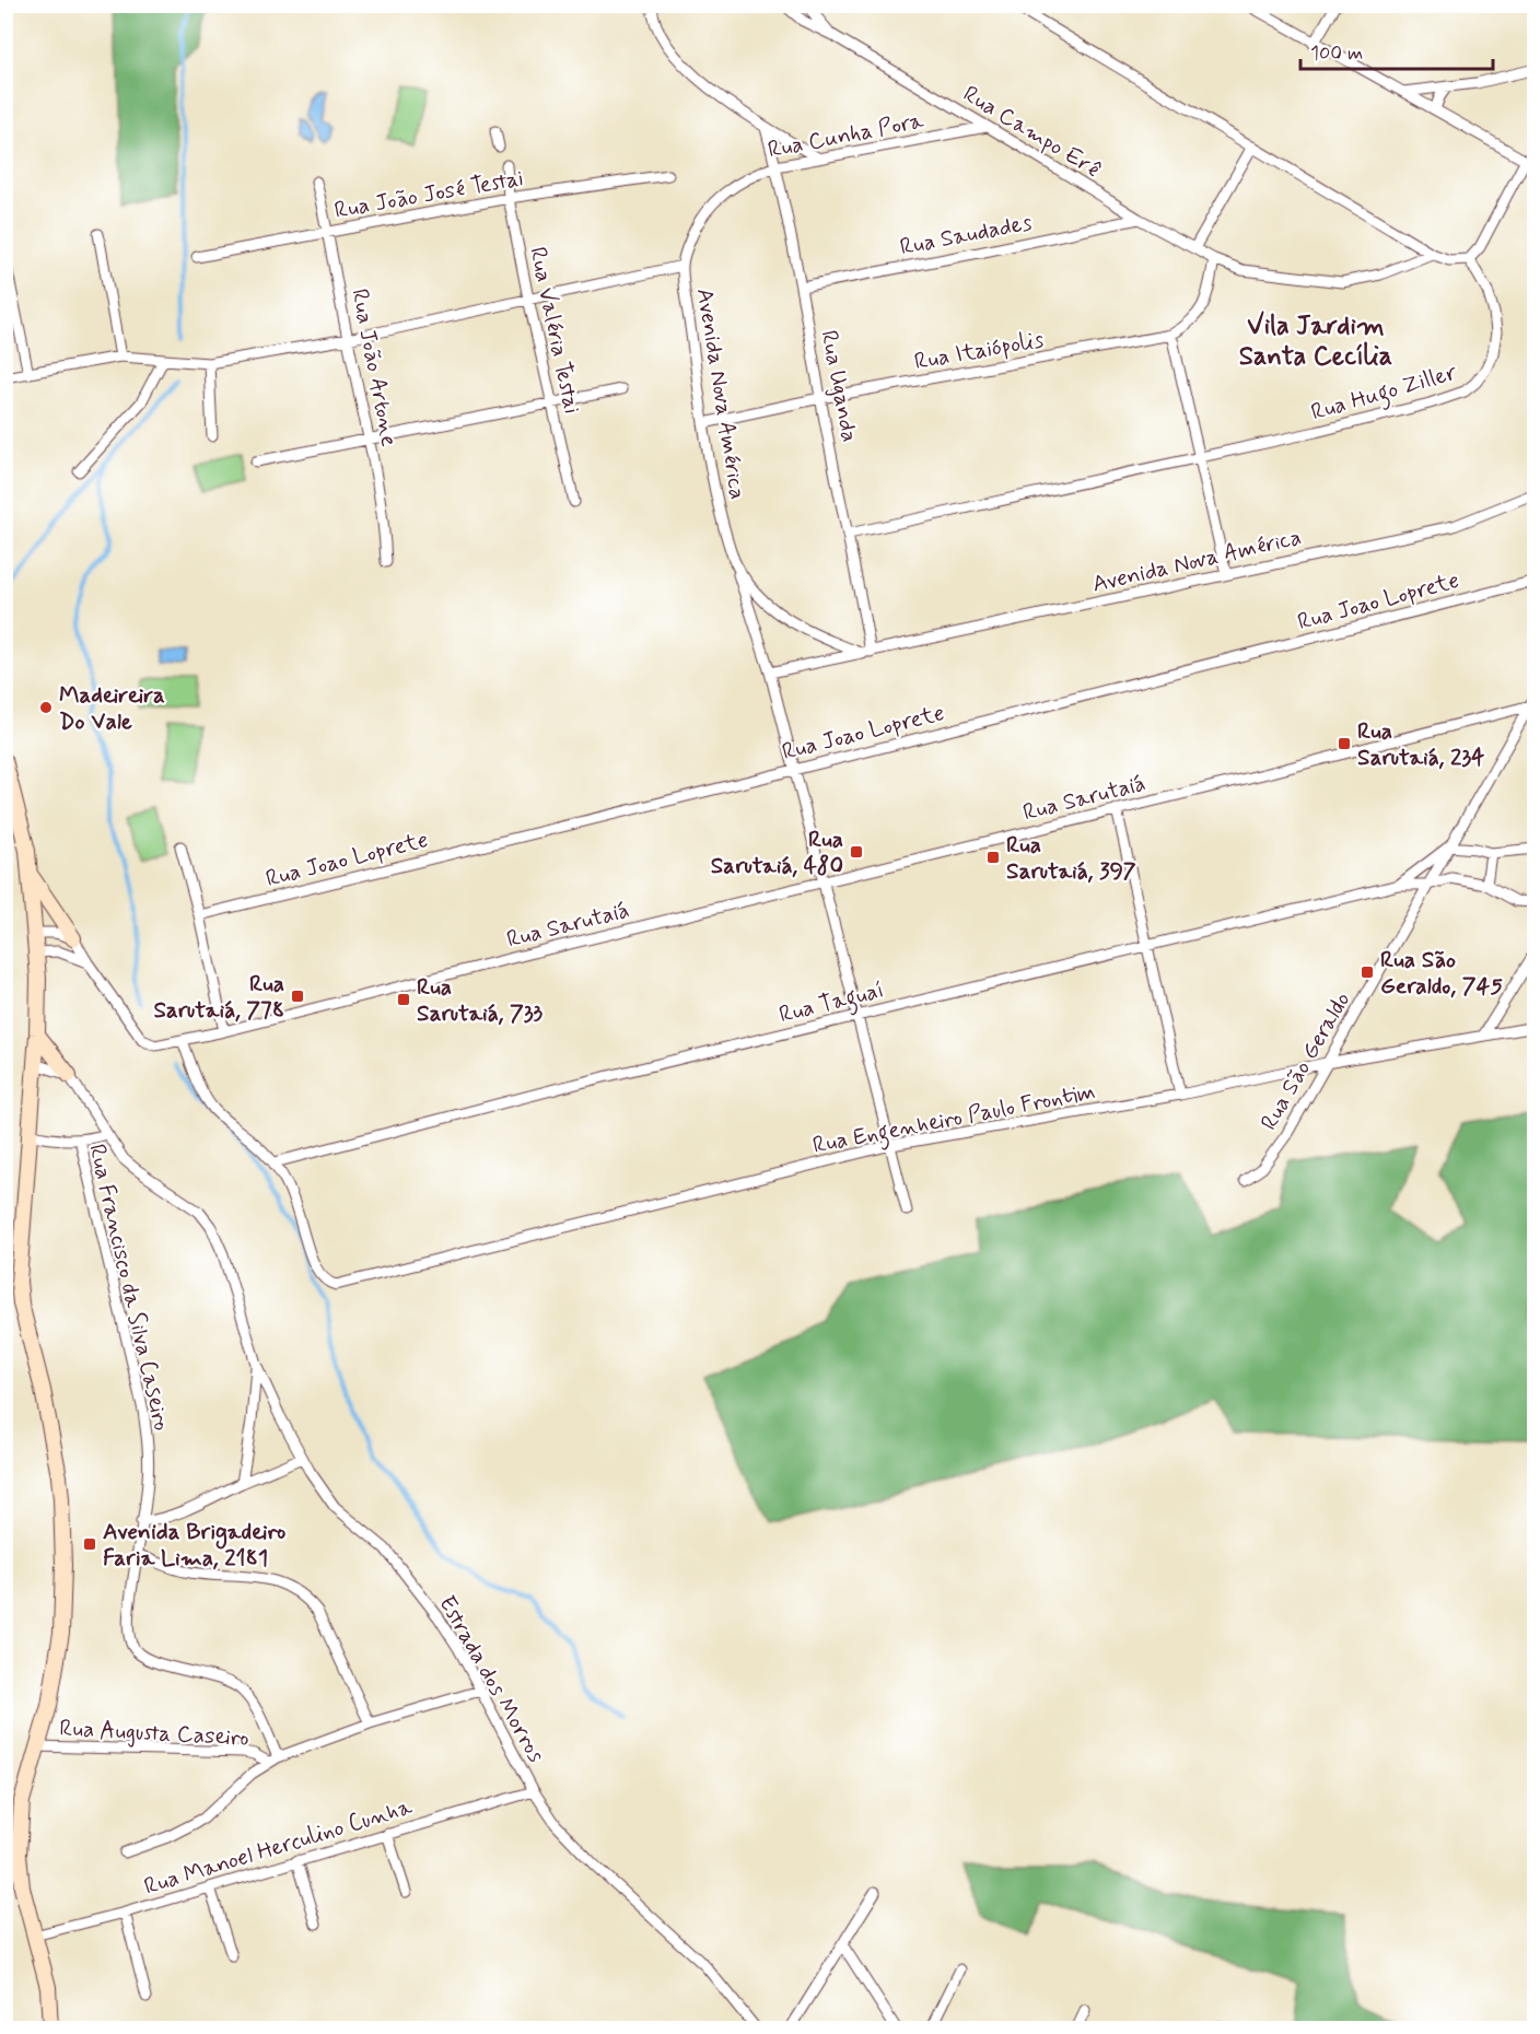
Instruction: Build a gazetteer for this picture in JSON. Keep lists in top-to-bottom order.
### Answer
{
  "streets": {
    "street": [
      "Rua Campo Erê",
      "Rua Cunha Pora",
      "Rua João José Testai",
      "Rua Saudades",
      "Rua Valéria Testai",
      "Rua Itaiópolis",
      "Rua João Artone",
      "Rua Uganda",
      "Rua Hugo Ziller",
      "Avenida Nova América",
      "Rua Joao Loprete",
      "Rua Sarutaiá",
      "Rua Taguaí",
      "Rua São Geraldo",
      "Rua Engenheiro Paulo Frontim",
      "Rua Francisco da Silva Caseiro",
      "Estrada dos Morros",
      "Rua Augusta Caseiro",
      "Rua Manoel Herculino Cunha"
    ]
  },
  "crossings": [
    ["Rua Campo Erê", "Rua Cunha Pora"],
    ["Rua Campo Erê", "Rua Saudades"],
    ["Rua Campo Erê", "Rua Itaiópolis"],
    ["Rua Cunha Pora", "Rua Uganda"],
    ["Rua Cunha Pora", "Avenida Nova América"],
    ["Rua João José Testai", "Rua Valéria Testai"],
    ["Rua João José Testai", "Rua João Artone"],
    ["Rua Saudades", "Rua Uganda"],
    ["Rua Itaiópolis", "Rua Uganda"],
    ["Rua Itaiópolis", "Avenida Nova América"],
    ["Rua Uganda", "Rua Hugo Ziller"],
    ["Rua Uganda", "Avenida Nova América"],
    ["Rua Sarutaiá", "Rua São Geraldo"],
    ["Rua Taguaí", "Rua São Geraldo"],
    ["Rua Taguaí", "Rua Engenheiro Paulo Frontim"],
    ["Rua São Geraldo", "Rua Engenheiro Paulo Frontim"],
    ["Rua Francisco da Silva Caseiro", "Rua Augusta Caseiro"],
    ["Estrada dos Morros", "Rua Manoel Herculino Cunha"]
  ],
  "districts": ["Vila Jardim Santa Cecília"],
  "places": {
    "other": ["Madeireira Do Vale"],
    "transit": [
      "Rua Sarutaiá, 234",
      "Rua Sarutaiá, 480",
      "Rua Sarutaiá, 397",
      "Rua São Geraldo, 745",
      "Rua Sarutaiá, 778",
      "Rua Sarutaiá, 733",
      "Avenida Brigadeiro Faria Lima, 2181"
    ]
  },
  "scale_bar": "100 m"
}
